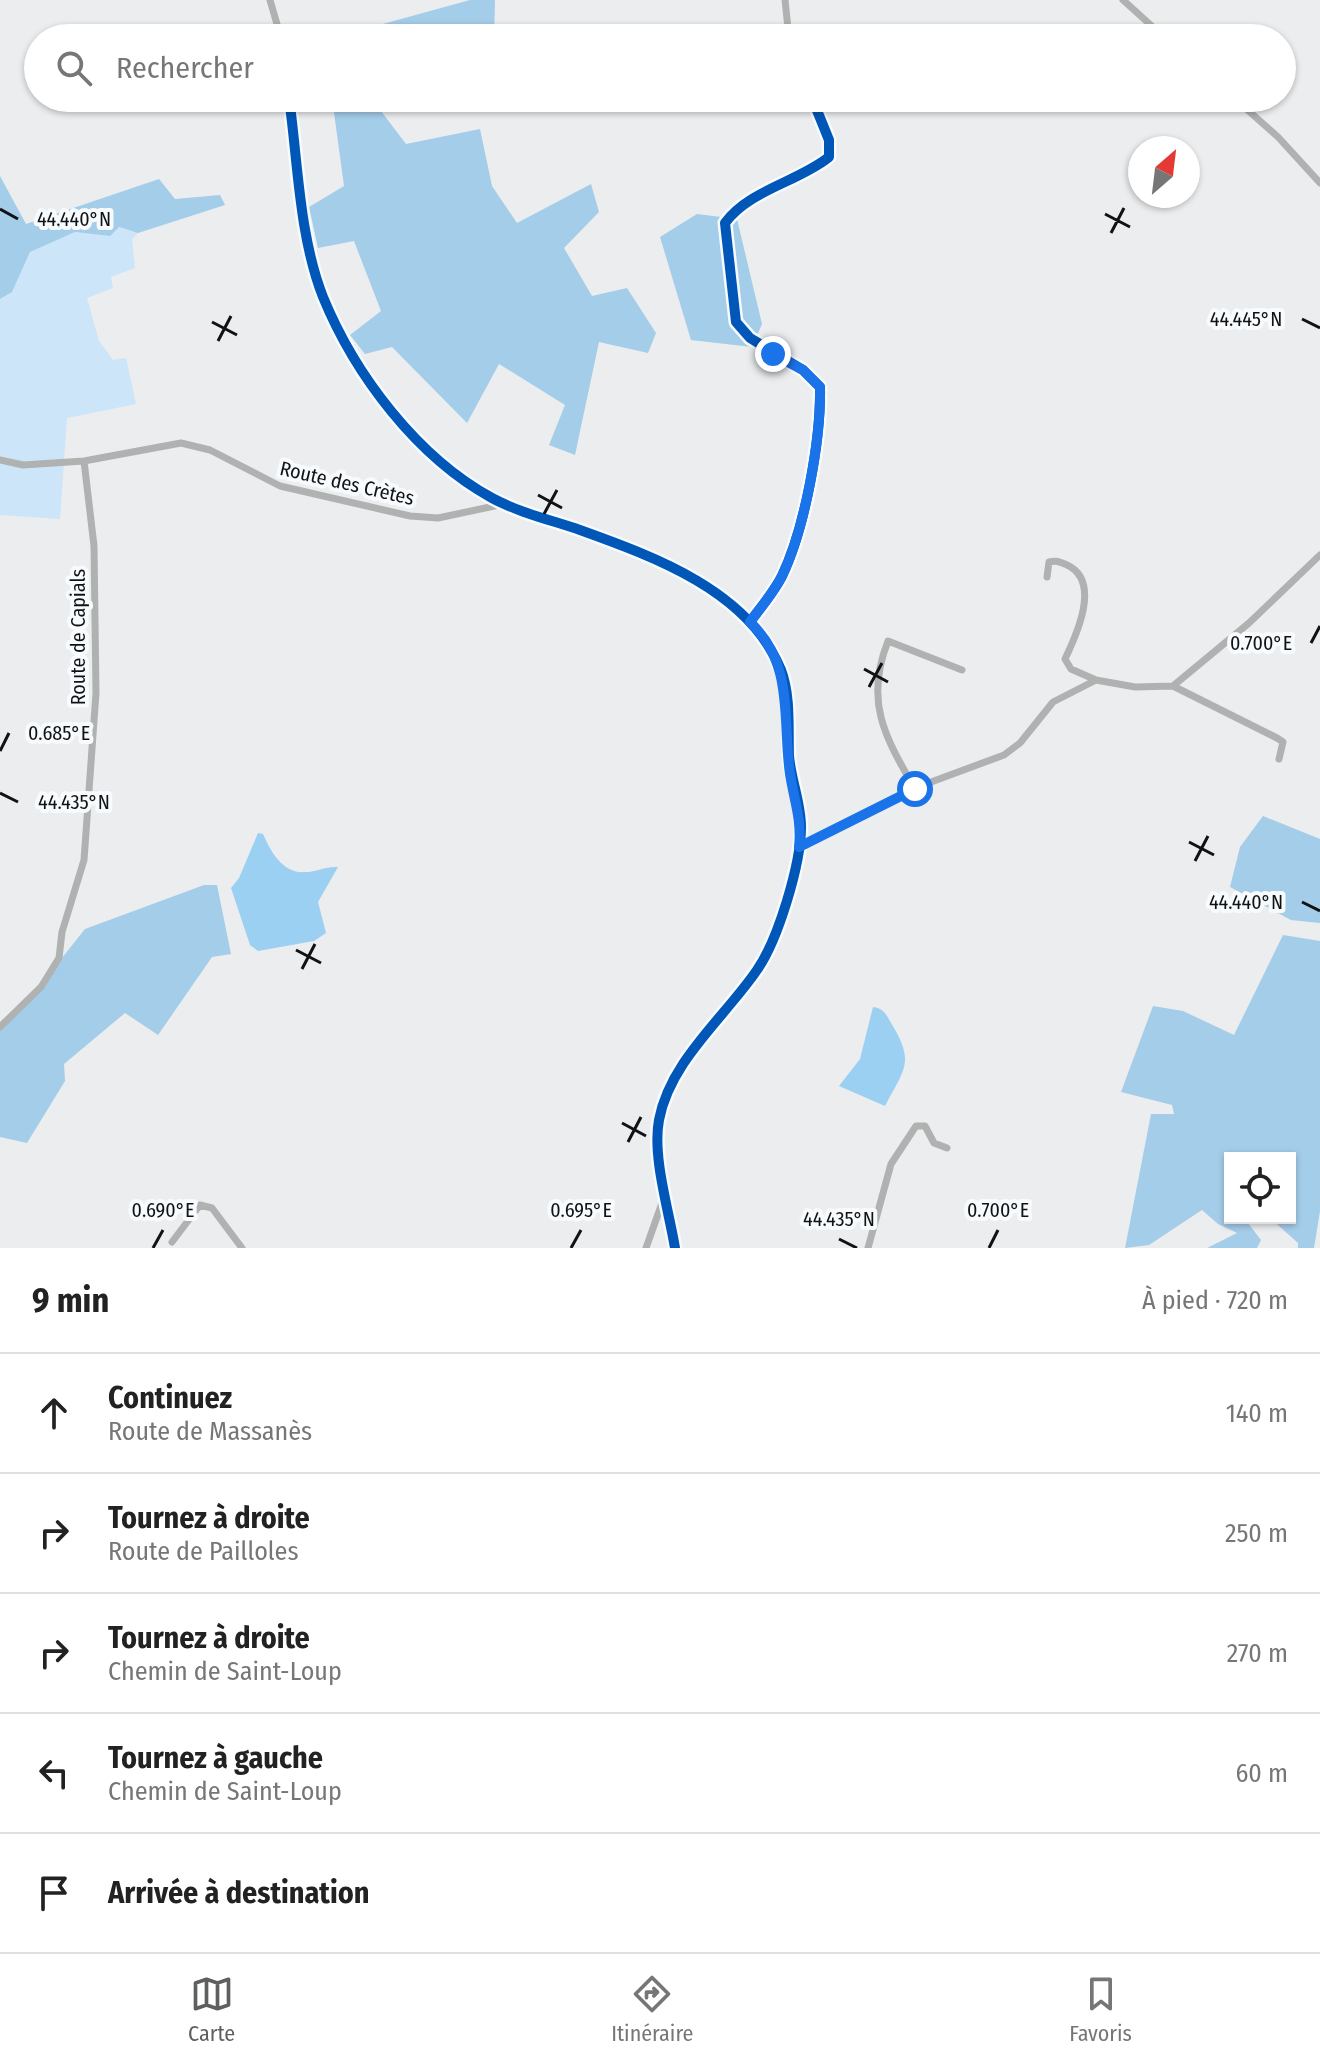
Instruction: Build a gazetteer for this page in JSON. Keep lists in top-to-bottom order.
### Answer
{
  "streets": {
    "street": ["Route des Crètes", "Route de Capials"]
  },
  "crossings": [
    ["Route des Crètes", "Route de Capials"]
  ],
  "north": "top right",
  "page": {
    "search": "Rechercher",
    "heading": ["9 min", "À pied · 720 m"],
    "list": [
      ["Continuez", "Route de Massanès", "140 m"],
      ["Tournez à droite", "Route de Pailloles", "250 m"],
      ["Tournez à droite", "Chemin de Saint-Loup", "270 m"],
      ["Tournez à gauche", "Chemin de Saint-Loup", "60 m"],
      "Arrivée à destination"
    ],
    "nav": ["Carte", "Itinéraire", "Favoris"]
  },
  "coordinates": [
    "44.440°N",
    "44.445°N",
    "0.700°E",
    "0.685°E",
    "44.435°N",
    "0.690°E",
    "0.695°E"
  ]
}
